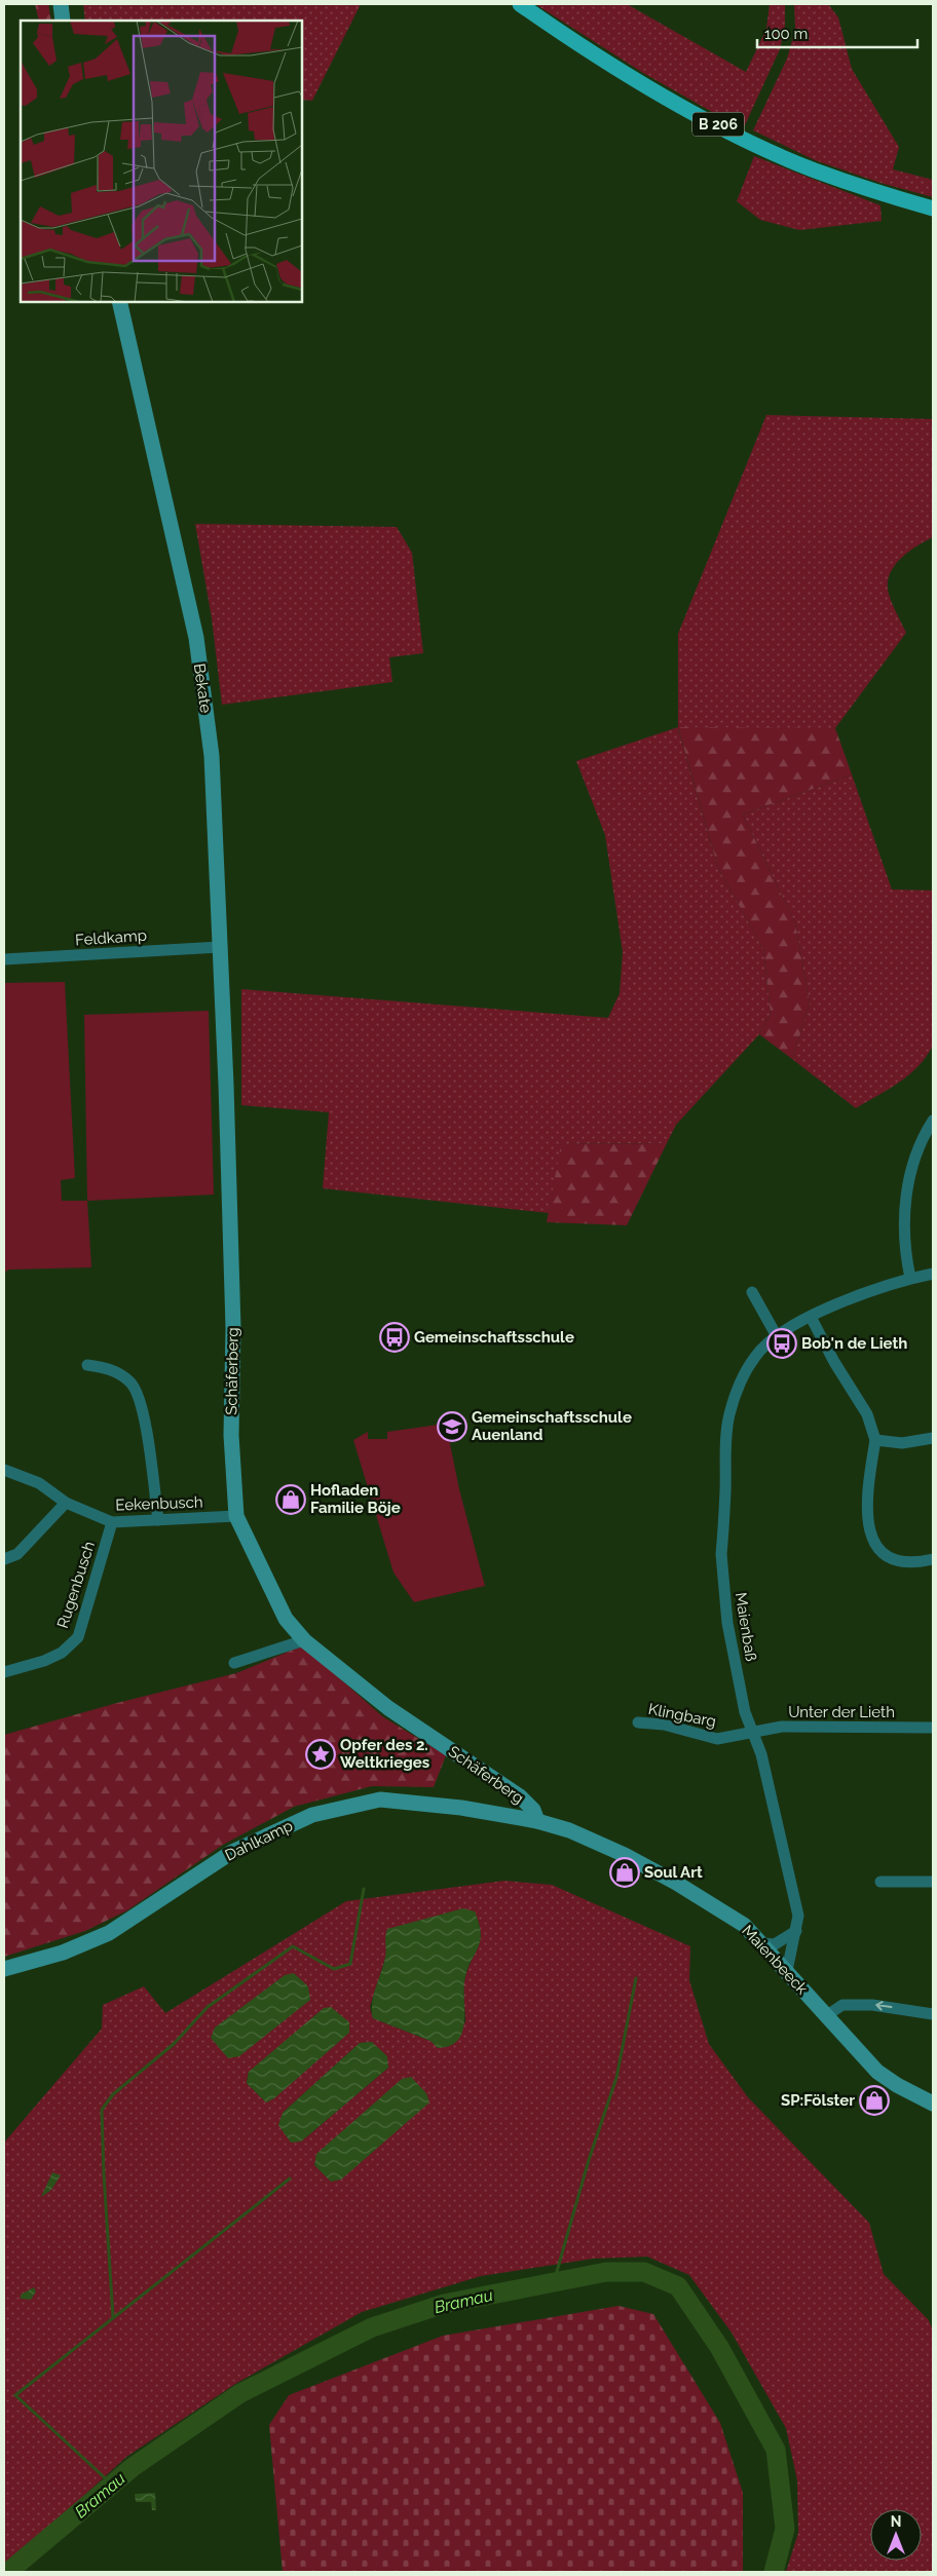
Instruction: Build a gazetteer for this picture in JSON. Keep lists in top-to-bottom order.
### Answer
{
  "streets": {
    "main road": [
      "B 206",
      "Bekate",
      "Schäferberg",
      "Dahlkamp",
      "Maienbeeck"
    ],
    "street": [
      "Feldkamp",
      "Eekenbusch",
      "Rugenbusch",
      "Maienbaß",
      "Unter der Lieth",
      "Klingbarg"
    ]
  },
  "crossings": [
    ["Bekate", "Feldkamp"],
    ["Bekate", "Schäferberg"],
    ["Schäferberg", "Eekenbusch"],
    ["Schäferberg", "Dahlkamp"],
    ["Schäferberg", "Maienbeeck"],
    ["Eekenbusch", "Rugenbusch"],
    ["Maienbaß", "Unter der Lieth"],
    ["Maienbaß", "Klingbarg"],
    ["Maienbaß", "Maienbeeck"],
    ["Unter der Lieth", "Klingbarg"],
    ["Dahlkamp", "Maienbeeck"]
  ],
  "water": ["Bramau"],
  "places": {
    "bus stop": ["Gemeinschaftsschule", "Bob'n de Lieth"],
    "school or university": ["Gemeinschaftsschule Auenland"],
    "shop": ["Hofladen Familie Böje", "Soul Art", "SP:Fölster"],
    "place": ["Opfer des 2. Weltkrieges"]
  },
  "scale_bar": "100 m",
  "north": "top"
}
